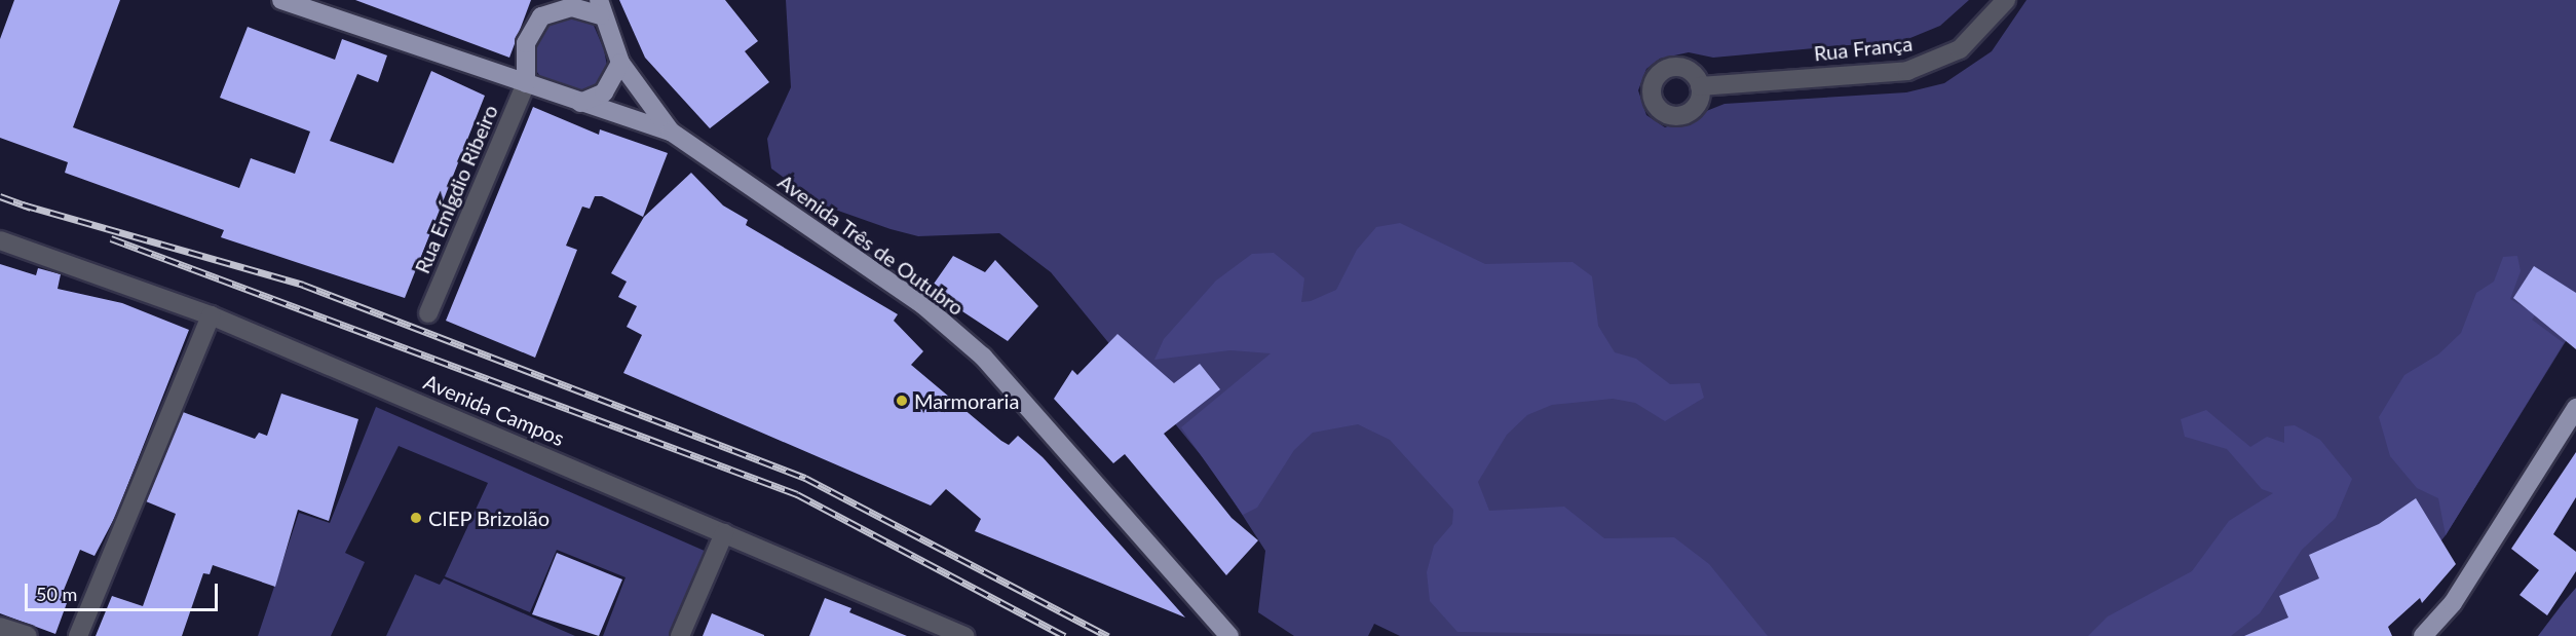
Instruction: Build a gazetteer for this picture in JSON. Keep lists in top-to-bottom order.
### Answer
{
  "streets": {
    "main road": ["Avenida Três de Outubro"],
    "street": ["Rua França", "Rua EmÍgdio Ribeiro", "Avenida Campos"]
  },
  "crossings": [
    ["Rua EmÍgdio Ribeiro", "Avenida Três de Outubro"]
  ],
  "places": ["Marmoraria", "CIEP Brizolão"],
  "scale_bar": "50 m"
}
